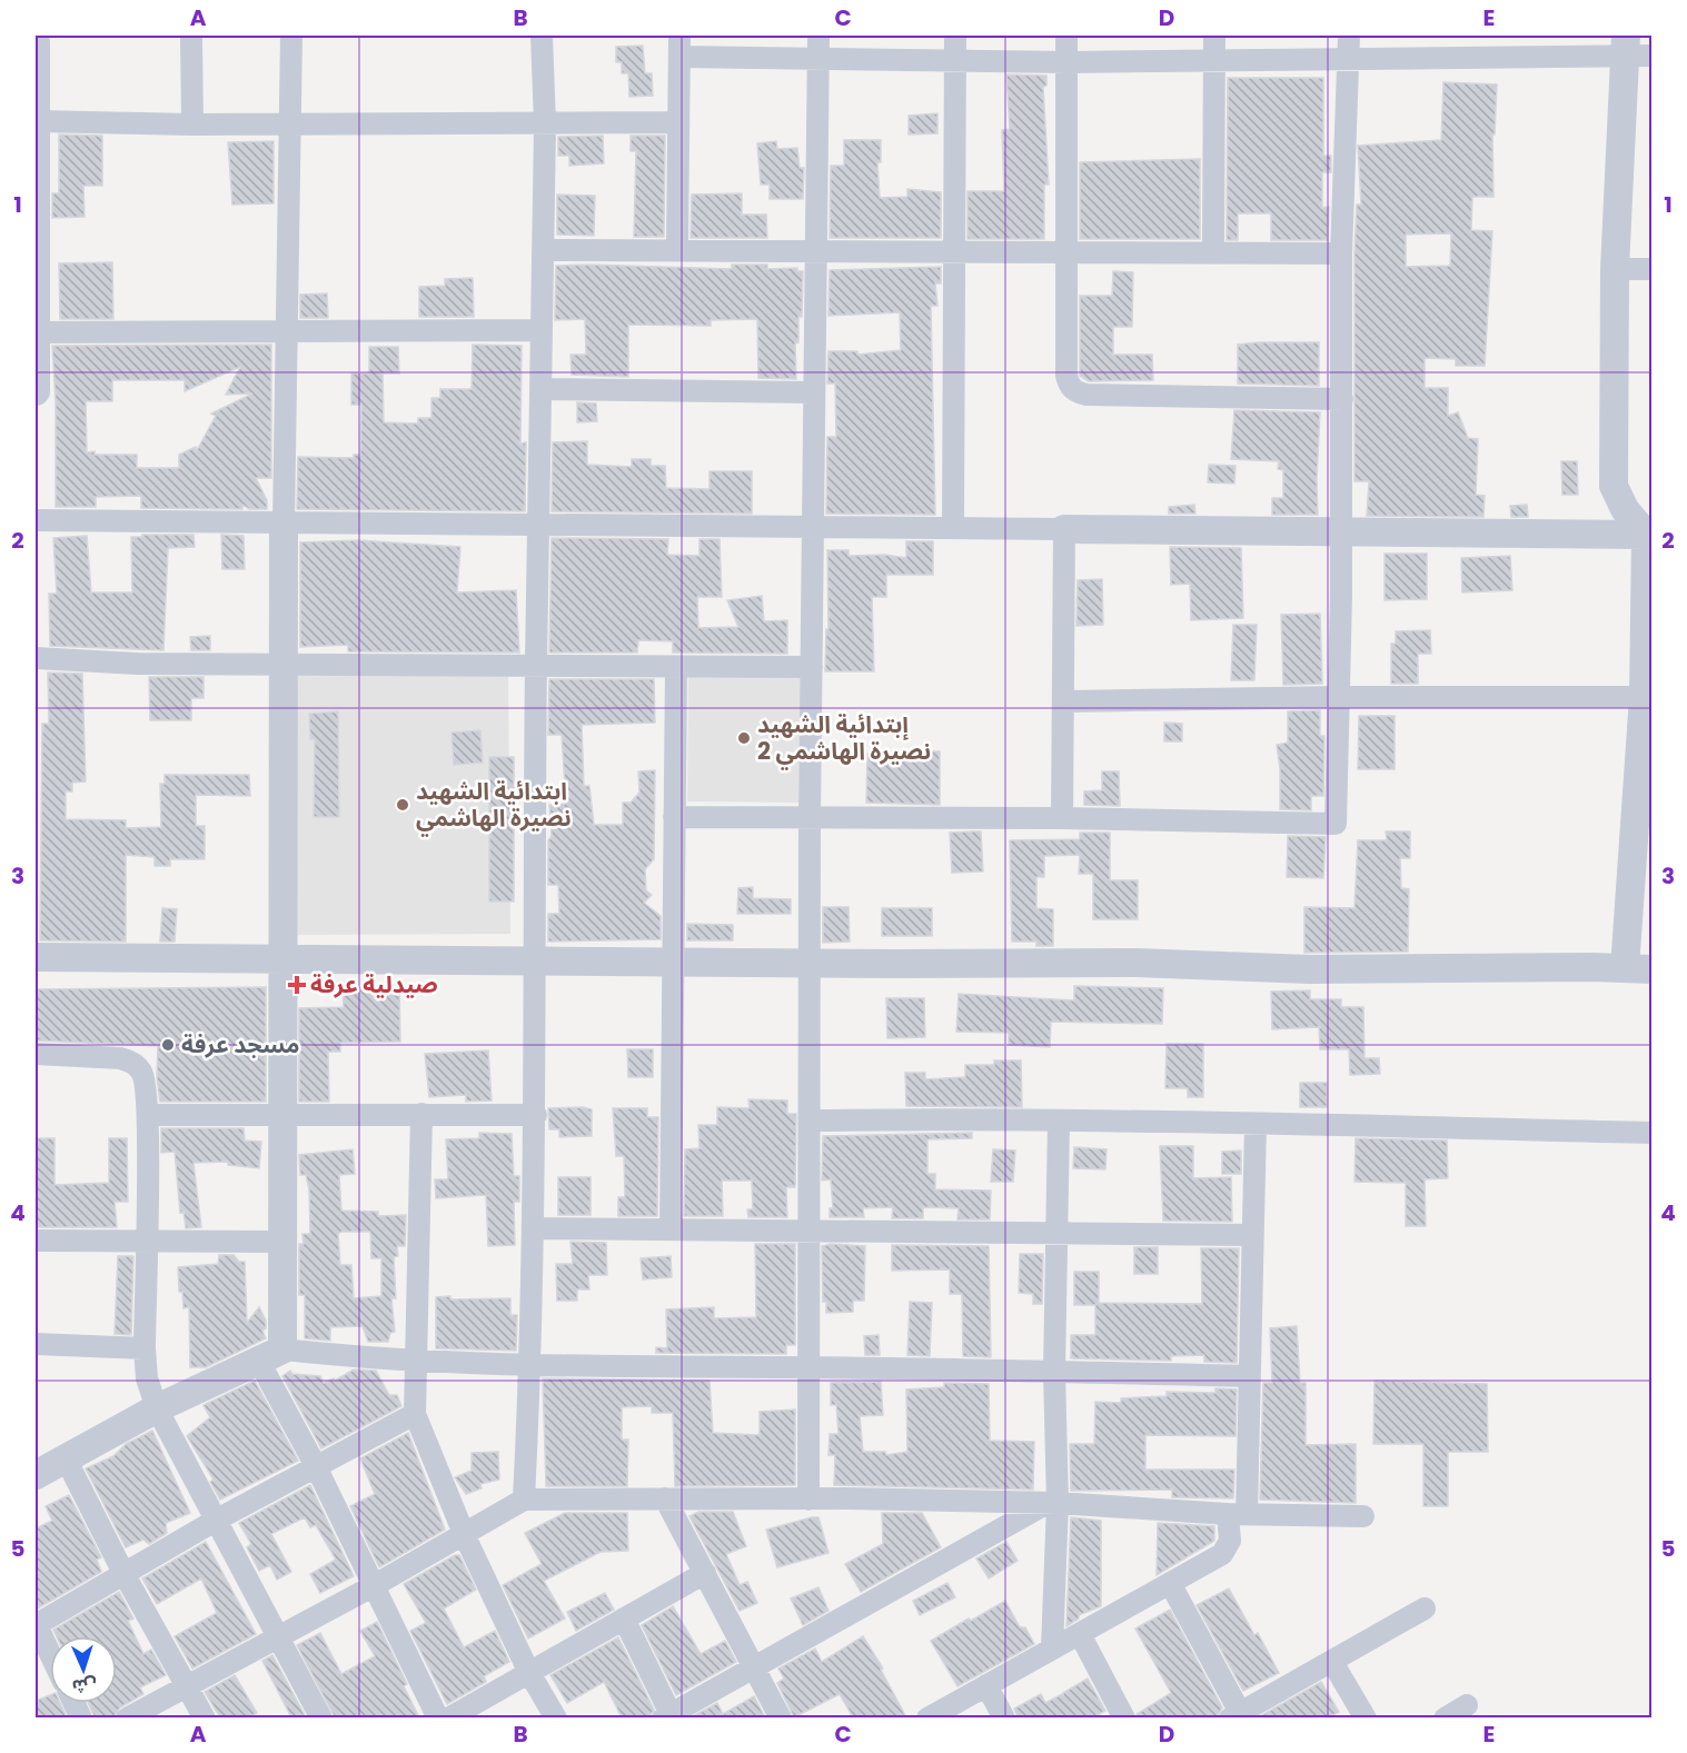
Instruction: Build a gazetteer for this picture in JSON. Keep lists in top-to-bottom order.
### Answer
{
  "places": {
    "other": ["إبتدائية الشهيد نصيرة الهاشمي 2", "ابتدائية الشهيد نصيرة الهاشمي", "مسجد عرفة"],
    "health": ["صيدلية عرفة"]
  },
  "north": "bottom",
  "grid": {
    "columns": [
      "A",
      "B",
      "C",
      "D",
      "E"
    ],
    "rows": [
      "1",
      "2",
      "3",
      "4",
      "5"
    ]
  }
}
